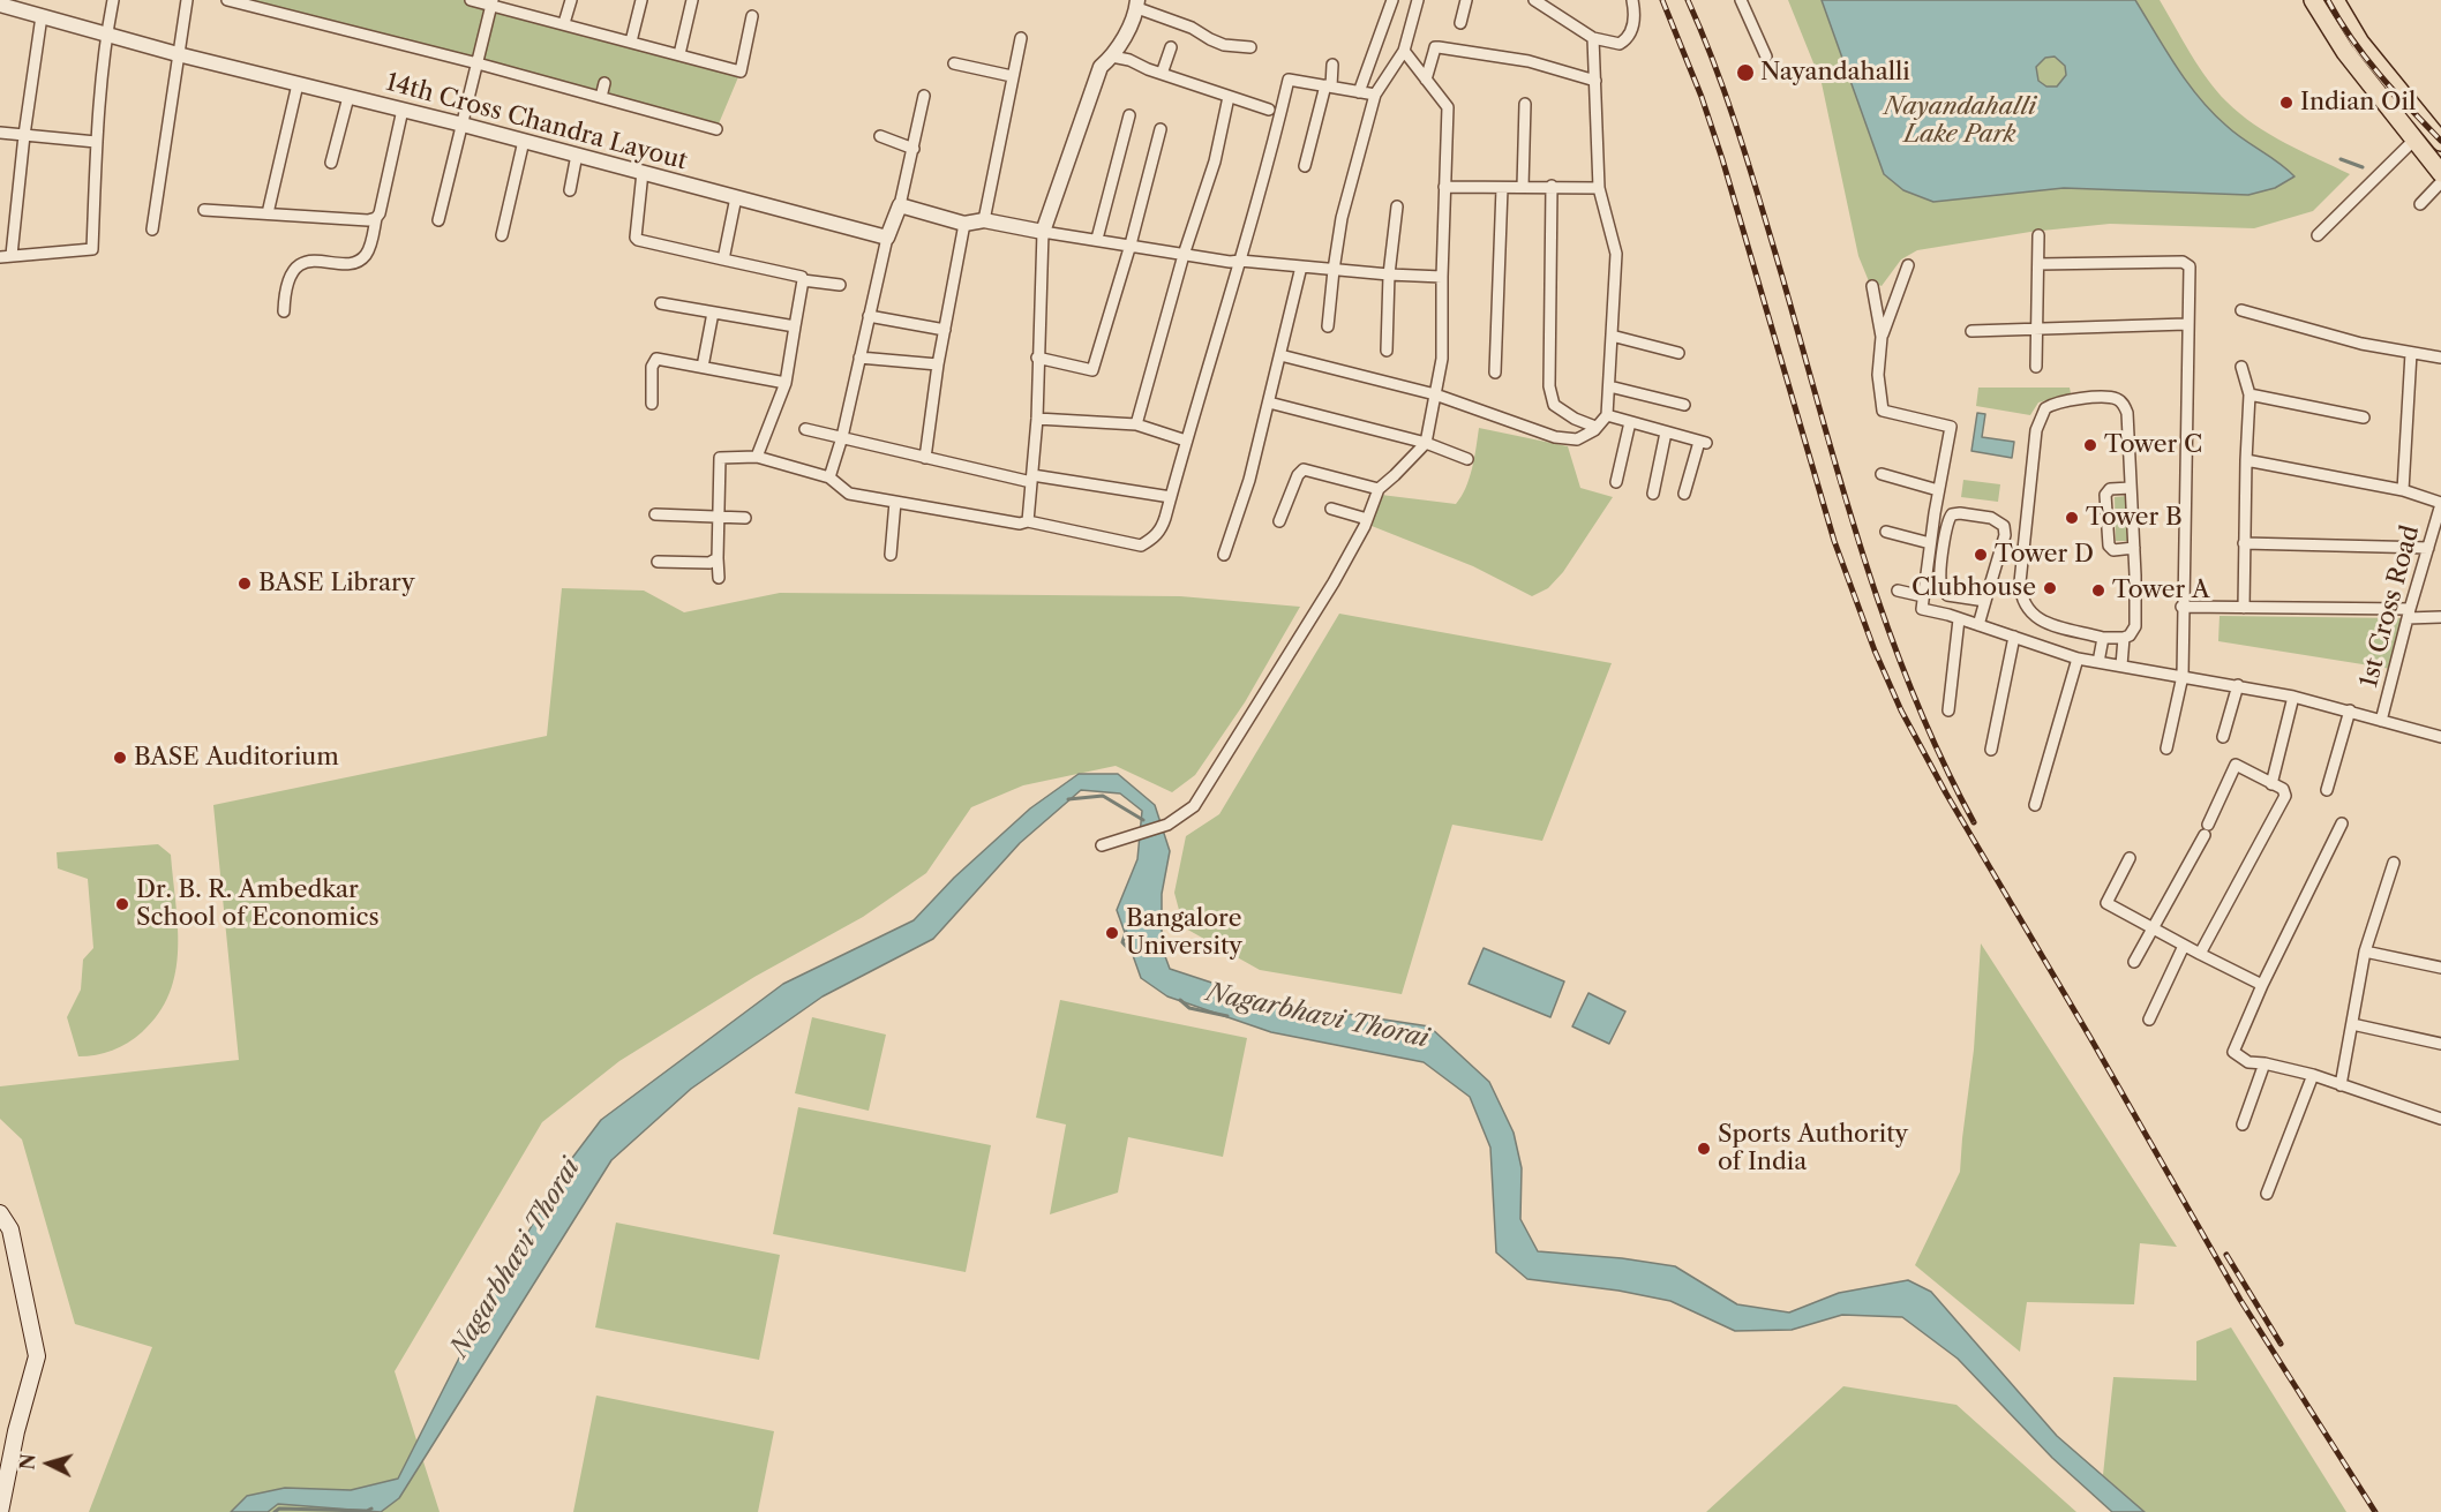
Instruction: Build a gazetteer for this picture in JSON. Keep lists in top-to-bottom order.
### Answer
{
  "streets": {
    "street": ["14th Cross Chandra Layout", "1st Cross Road"]
  },
  "water": ["Nagarbhavi Thorai"],
  "parks": ["Nayandahalli Lake Park"],
  "places": [
    "Nayandahalli",
    "Indian Oil",
    "Tower C",
    "Tower B",
    "Tower D",
    "BASE Library",
    "Clubhouse",
    "Tower A",
    "BASE Auditorium",
    "Dr. B. R. Ambedkar School of Economics",
    "Bangalore University",
    "Sports Authority of India"
  ],
  "north": "left"
}
